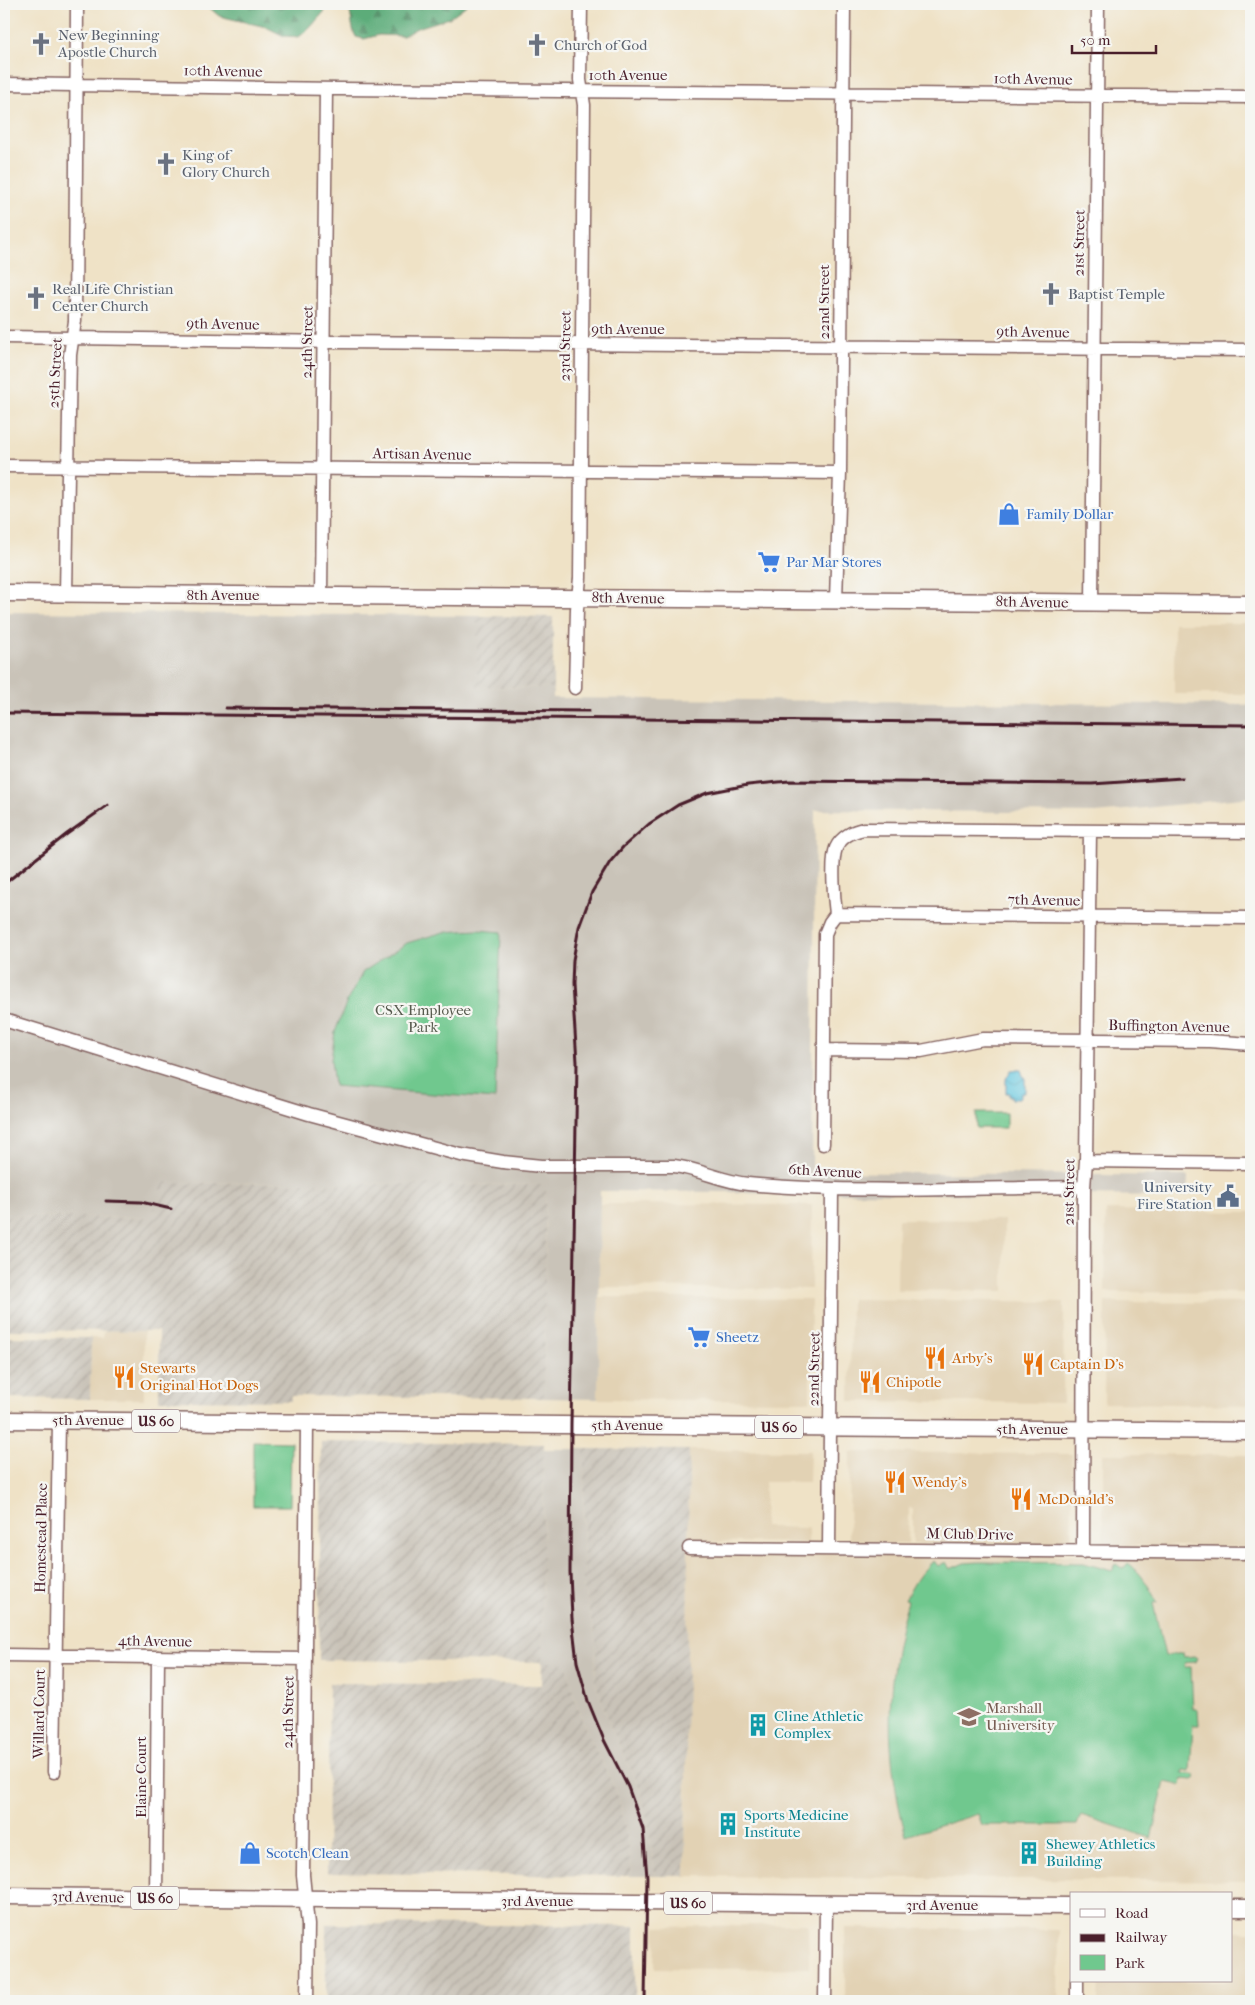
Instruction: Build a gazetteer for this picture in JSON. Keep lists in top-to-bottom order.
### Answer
{
  "streets": {
    "main road": [
      "8th Avenue",
      "5th Avenue",
      "US 60",
      "3rd Avenue"
    ],
    "street": [
      "10th Avenue",
      "21st Street",
      "22nd Street",
      "9th Avenue",
      "24th Street",
      "23rd Street",
      "25th Street",
      "Artisan Avenue",
      "7th Avenue",
      "Buffington Avenue",
      "6th Avenue",
      "M Club Drive",
      "Homestead Place",
      "4th Avenue",
      "Willard Court",
      "Elaine Court"
    ]
  },
  "crossings": [
    ["10th Avenue", "21st Street"],
    ["10th Avenue", "22nd Street"],
    ["10th Avenue", "24th Street"],
    ["10th Avenue", "23rd Street"],
    ["10th Avenue", "25th Street"],
    ["21st Street", "9th Avenue"],
    ["21st Street", "8th Avenue"],
    ["21st Street", "7th Avenue"],
    ["21st Street", "Buffington Avenue"],
    ["21st Street", "6th Avenue"],
    ["21st Street", "5th Avenue"],
    ["21st Street", "M Club Drive"],
    ["22nd Street", "9th Avenue"],
    ["22nd Street", "Artisan Avenue"],
    ["22nd Street", "8th Avenue"],
    ["22nd Street", "6th Avenue"],
    ["22nd Street", "5th Avenue"],
    ["22nd Street", "M Club Drive"],
    ["9th Avenue", "24th Street"],
    ["9th Avenue", "23rd Street"],
    ["9th Avenue", "25th Street"],
    ["24th Street", "Artisan Avenue"],
    ["24th Street", "8th Avenue"],
    ["24th Street", "5th Avenue"],
    ["24th Street", "4th Avenue"],
    ["24th Street", "3rd Avenue"],
    ["23rd Street", "Artisan Avenue"],
    ["23rd Street", "8th Avenue"],
    ["25th Street", "Artisan Avenue"],
    ["25th Street", "8th Avenue"],
    ["5th Avenue", "Homestead Place"],
    ["Homestead Place", "4th Avenue"],
    ["Homestead Place", "Willard Court"],
    ["4th Avenue", "Willard Court"],
    ["4th Avenue", "Elaine Court"],
    ["Elaine Court", "3rd Avenue"]
  ],
  "parks": ["CSX Employee Park"],
  "places": {
    "church": [
      "New Beginning Apostle Church",
      "Church of God",
      "King of Glory Church",
      "Baptist Temple",
      "Real Life Christian Center Church"
    ],
    "shop": ["Family Dollar", "Scotch Clean"],
    "supermarket": ["Par Mar Stores", "Sheetz"],
    "public building": ["University Fire Station"],
    "restaurant": [
      "Arby's",
      "Captain D's",
      "Stewarts Original Hot Dogs",
      "Chipotle",
      "Wendy's",
      "McDonald's"
    ],
    "school or university": ["Marshall University"],
    "building": ["Cline Athletic Complex", "Sports Medicine Institute", "Shewey Athletics Building"]
  },
  "legend": ["Road", "Railway", "Park"],
  "scale_bar": "50 m"
}
